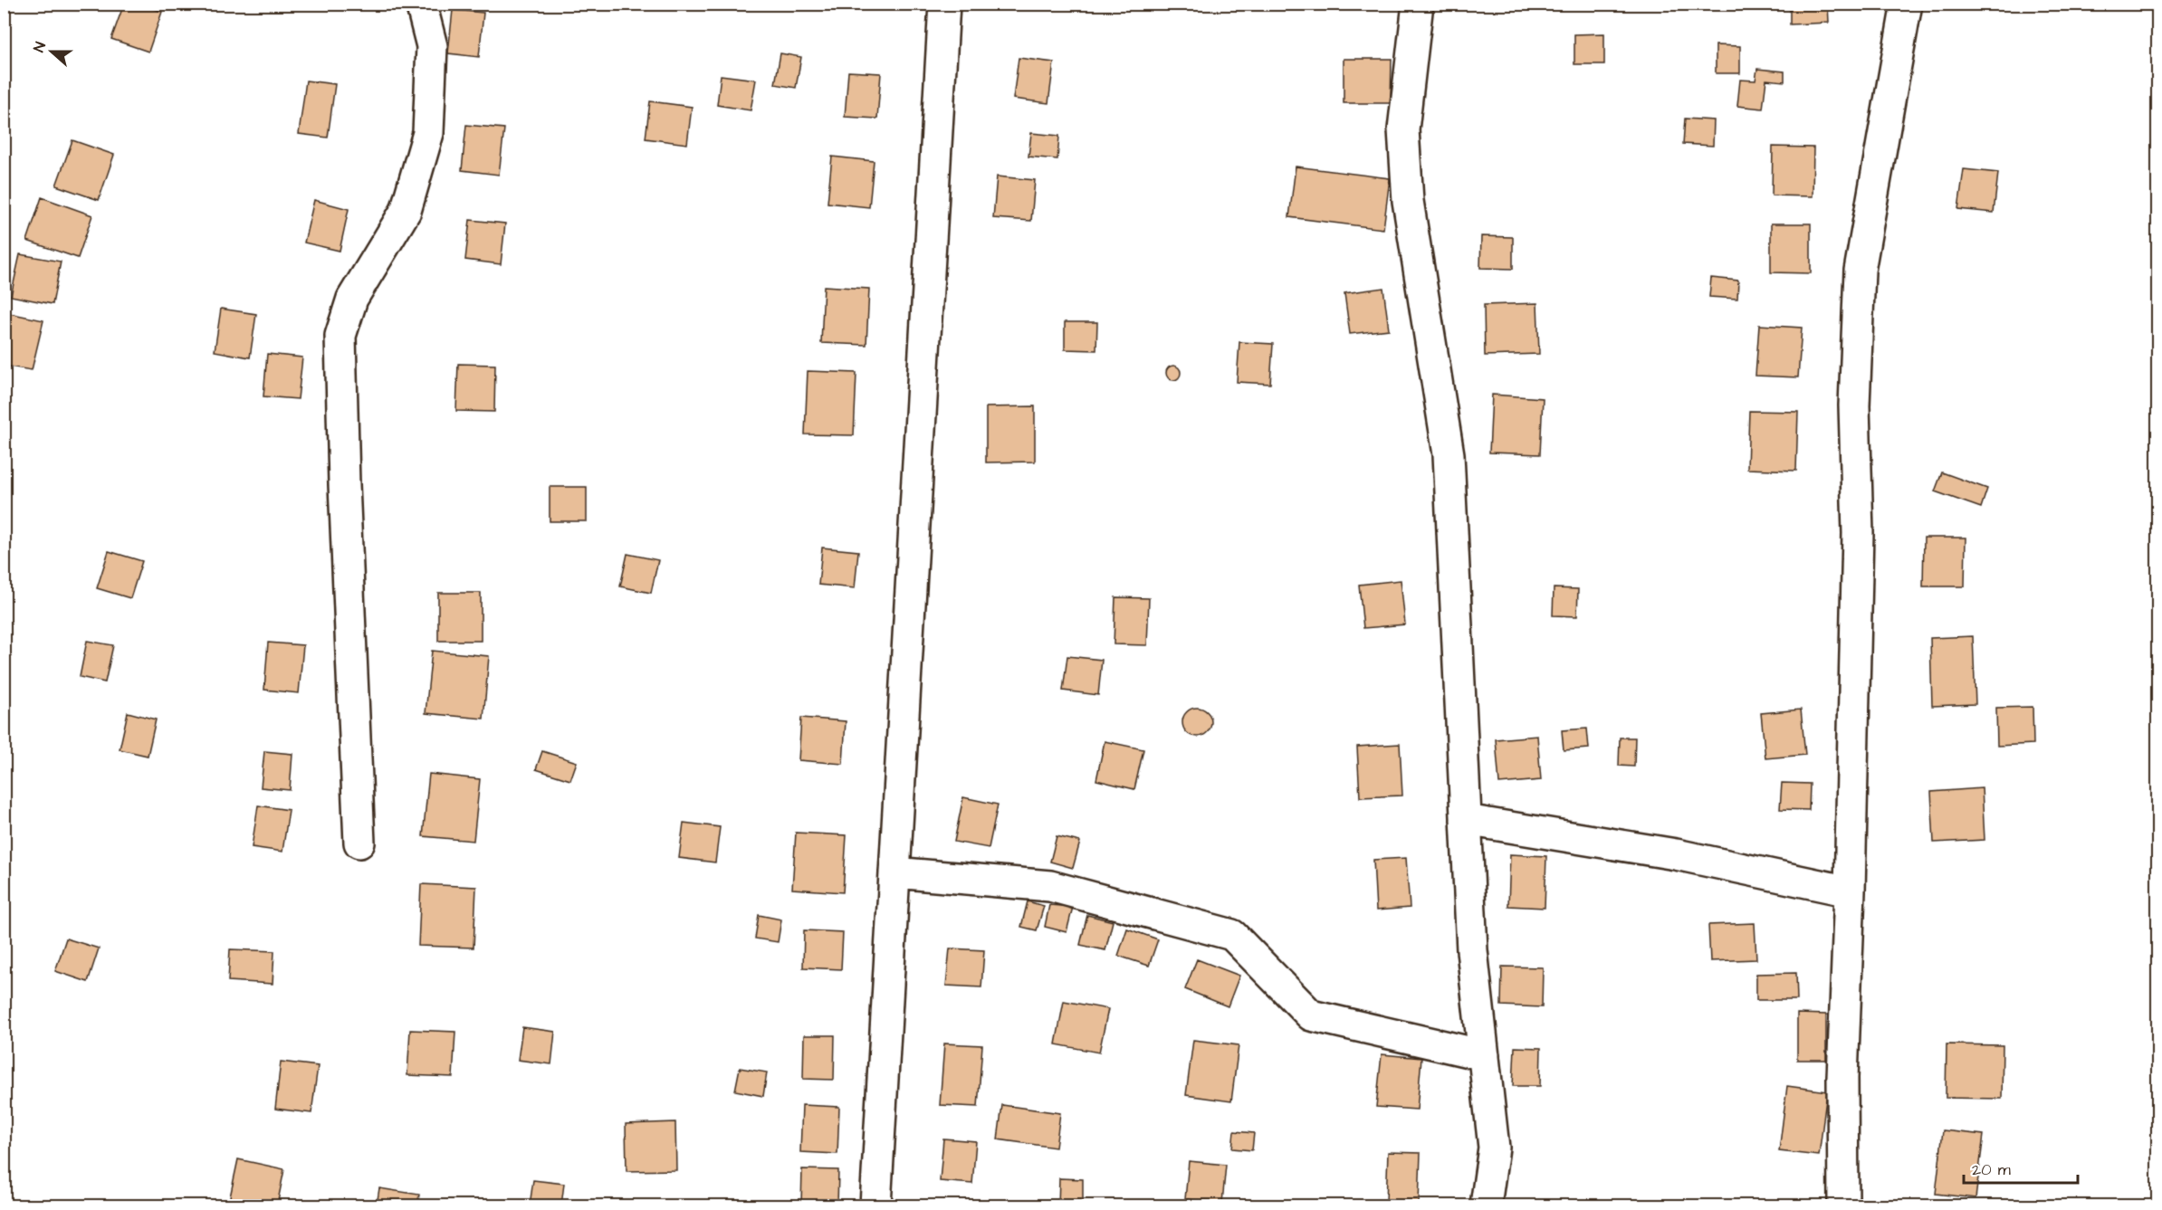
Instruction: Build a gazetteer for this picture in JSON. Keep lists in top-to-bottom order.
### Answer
{
  "scale_bar": "20 m",
  "north": "left"
}
